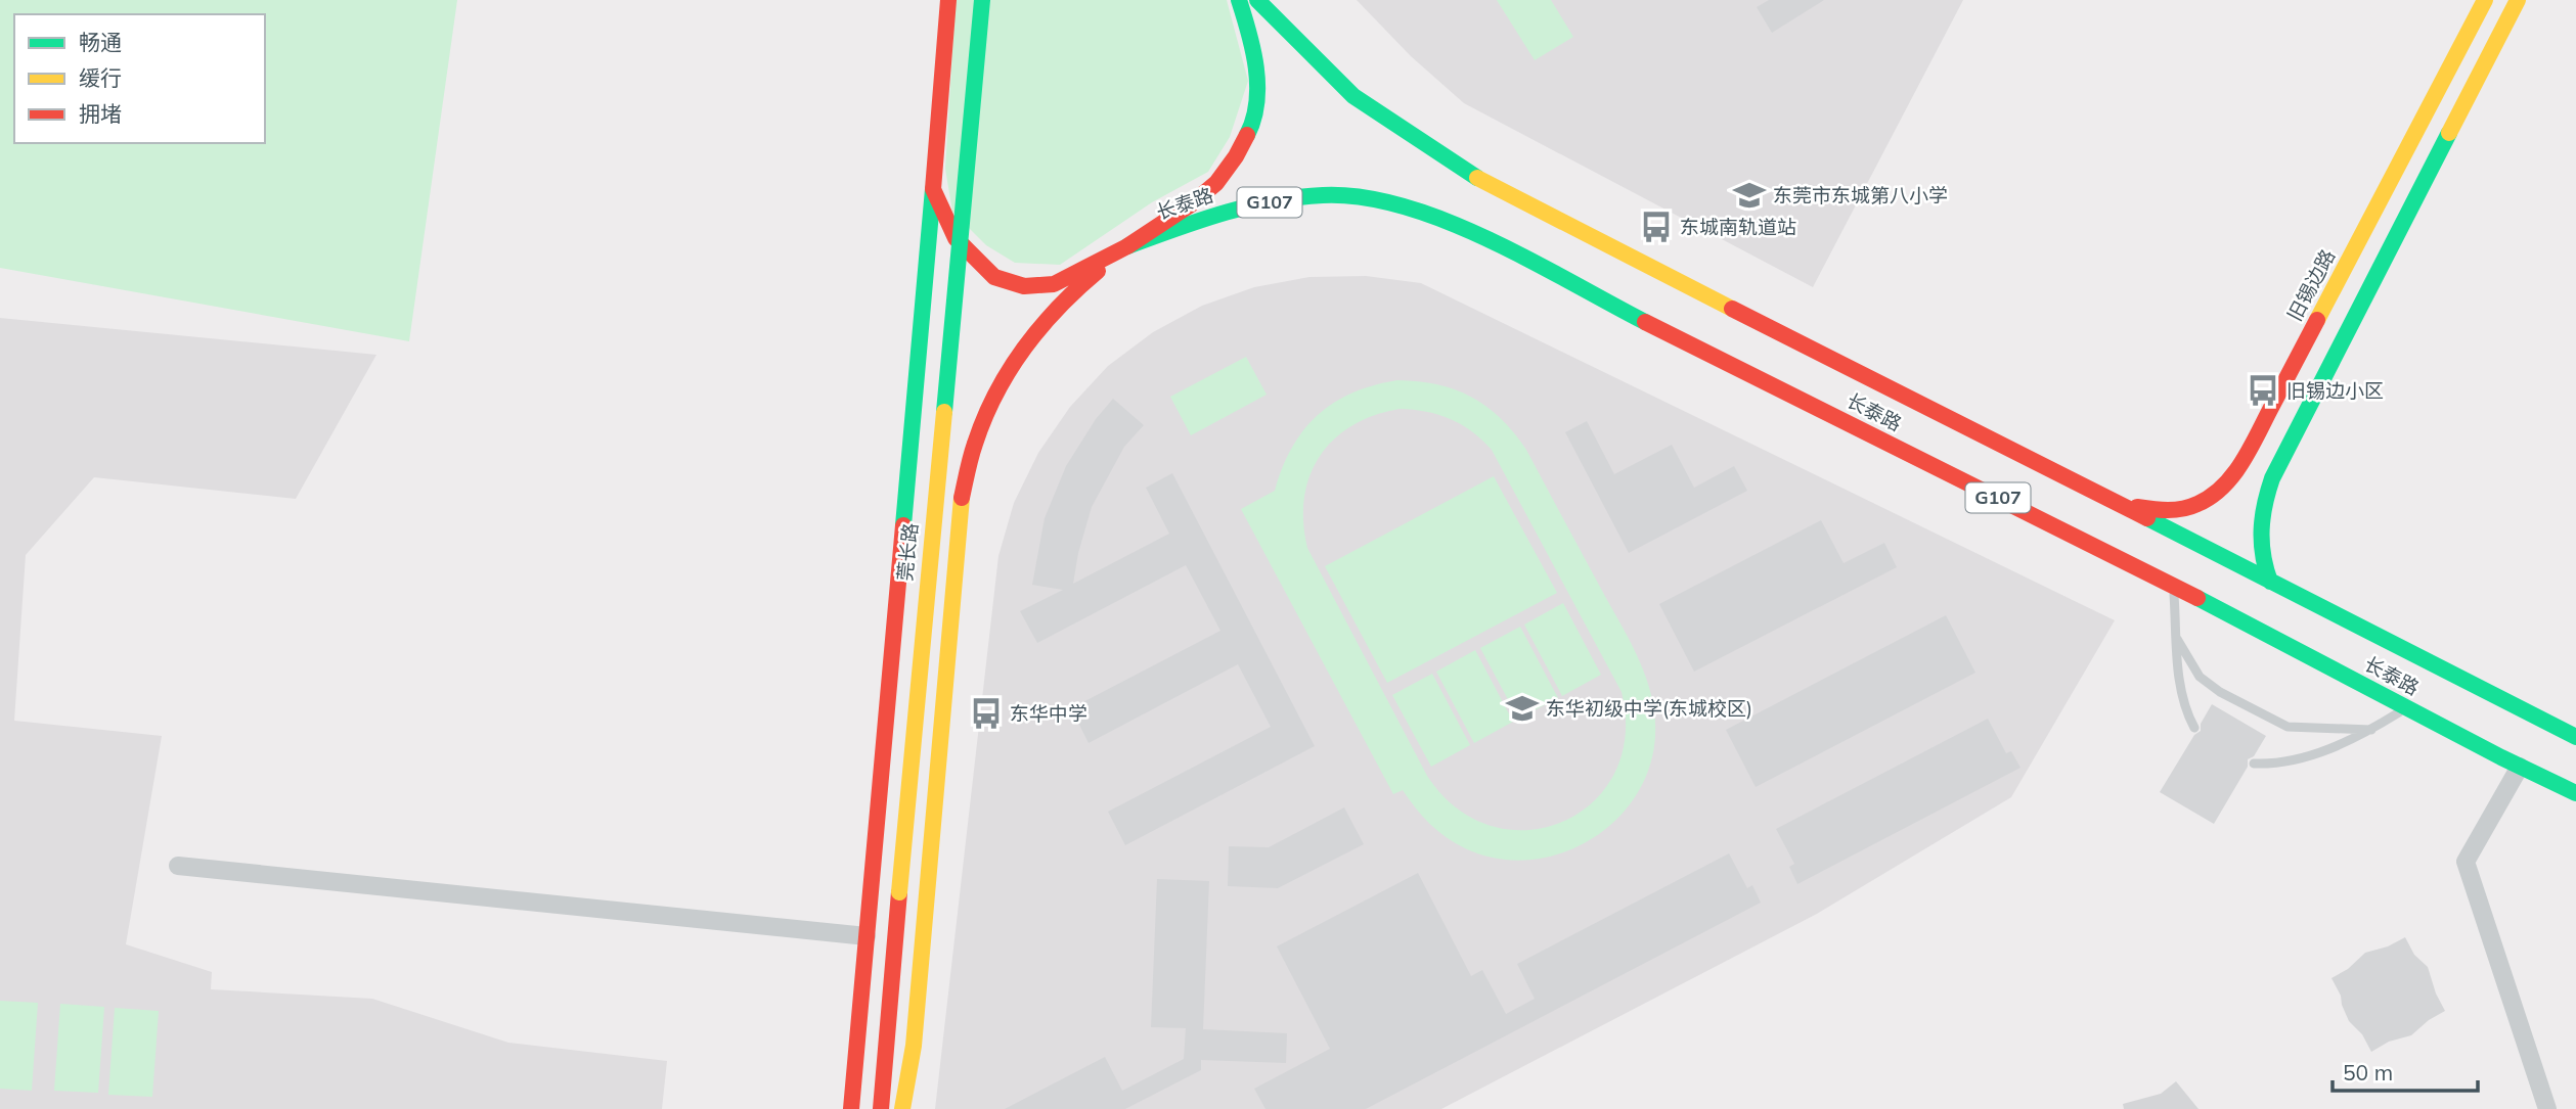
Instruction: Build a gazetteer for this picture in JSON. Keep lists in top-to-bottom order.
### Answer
{
  "streets": {
    "main road": [
      "G107",
      "长泰路",
      "旧锡边路",
      "莞长路"
    ]
  },
  "crossings": [
    ["G107", "长泰路"],
    ["G107", "莞长路"],
    ["长泰路", "旧锡边路"]
  ],
  "places": {
    "school or university": ["东莞市东城第八小学", "东华初级中学(东城校区)"],
    "bus stop": ["东城南轨道站", "旧锡边小区", "东华中学"]
  },
  "legend": ["畅通", "缓行", "拥堵"],
  "scale_bar": "50 m"
}
